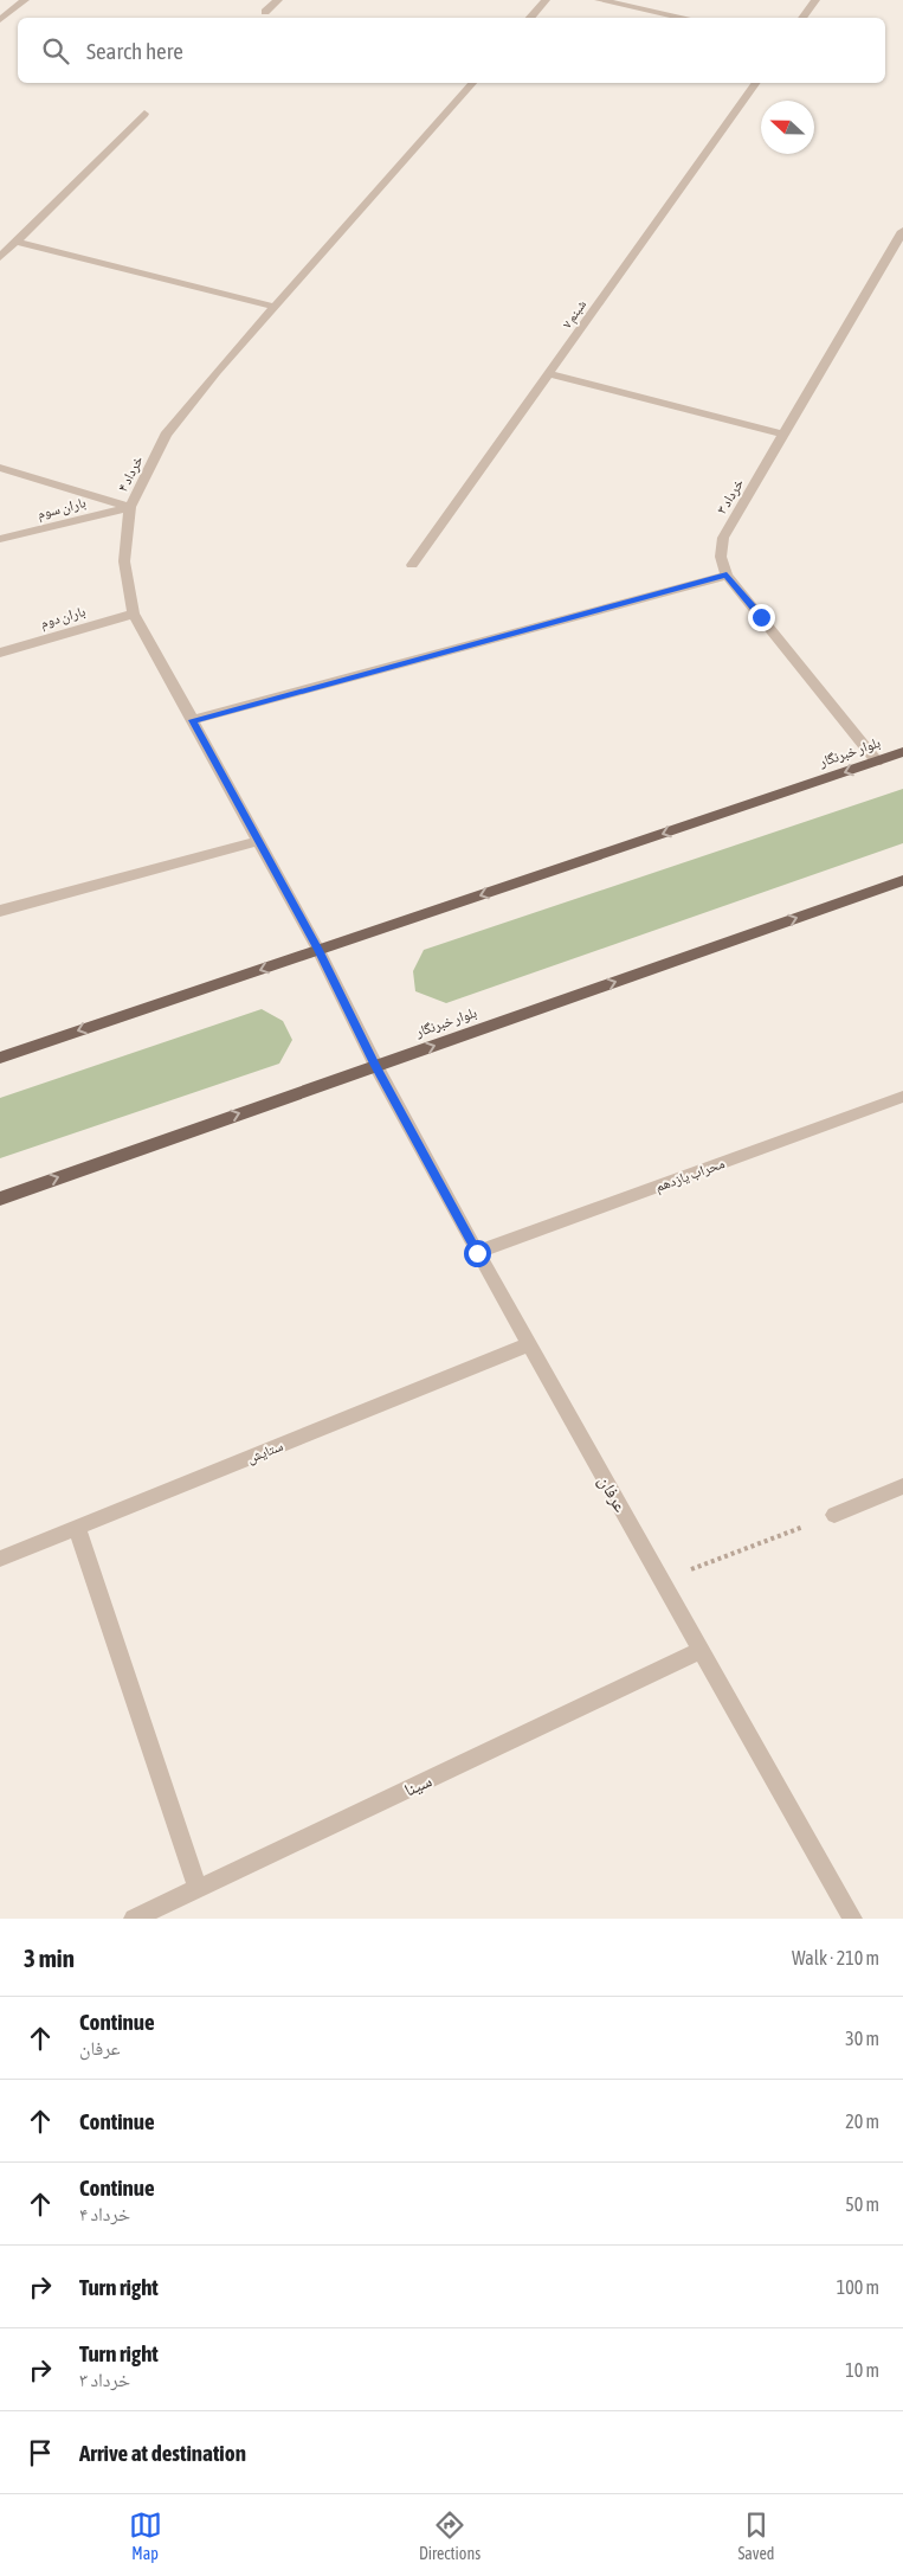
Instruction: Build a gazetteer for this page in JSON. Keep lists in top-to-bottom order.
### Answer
{
  "streets": {
    "main road": ["بلوار خبرنگار"],
    "street": [
      "شبنم ۷",
      "خرداد ۴",
      "خرداد ۳",
      "باران سوم",
      "باران دوم",
      "محراب یازدهم",
      "ستایش",
      "عرفان",
      "سینا"
    ]
  },
  "crossings": [
    ["خرداد ۴", "باران سوم"],
    ["خرداد ۴", "باران دوم"],
    ["خرداد ۴", "بلوار خبرنگار"],
    ["خرداد ۴", "عرفان"],
    ["خرداد ۳", "بلوار خبرنگار"],
    ["بلوار خبرنگار", "عرفان"],
    ["محراب یازدهم", "عرفان"],
    ["ستایش", "عرفان"],
    ["عرفان", "سینا"]
  ],
  "north": "left",
  "page": {
    "search": "Search here",
    "heading": ["3 min", "Walk · 210 m"],
    "list": [
      ["Continue", "عرفان", "30 m"],
      ["Continue", "20 m"],
      ["Continue", "خرداد ۴", "50 m"],
      ["Turn right", "100 m"],
      ["Turn right", "خرداد ۳", "10 m"],
      "Arrive at destination"
    ],
    "nav": ["Map", "Directions", "Saved"]
  }
}
